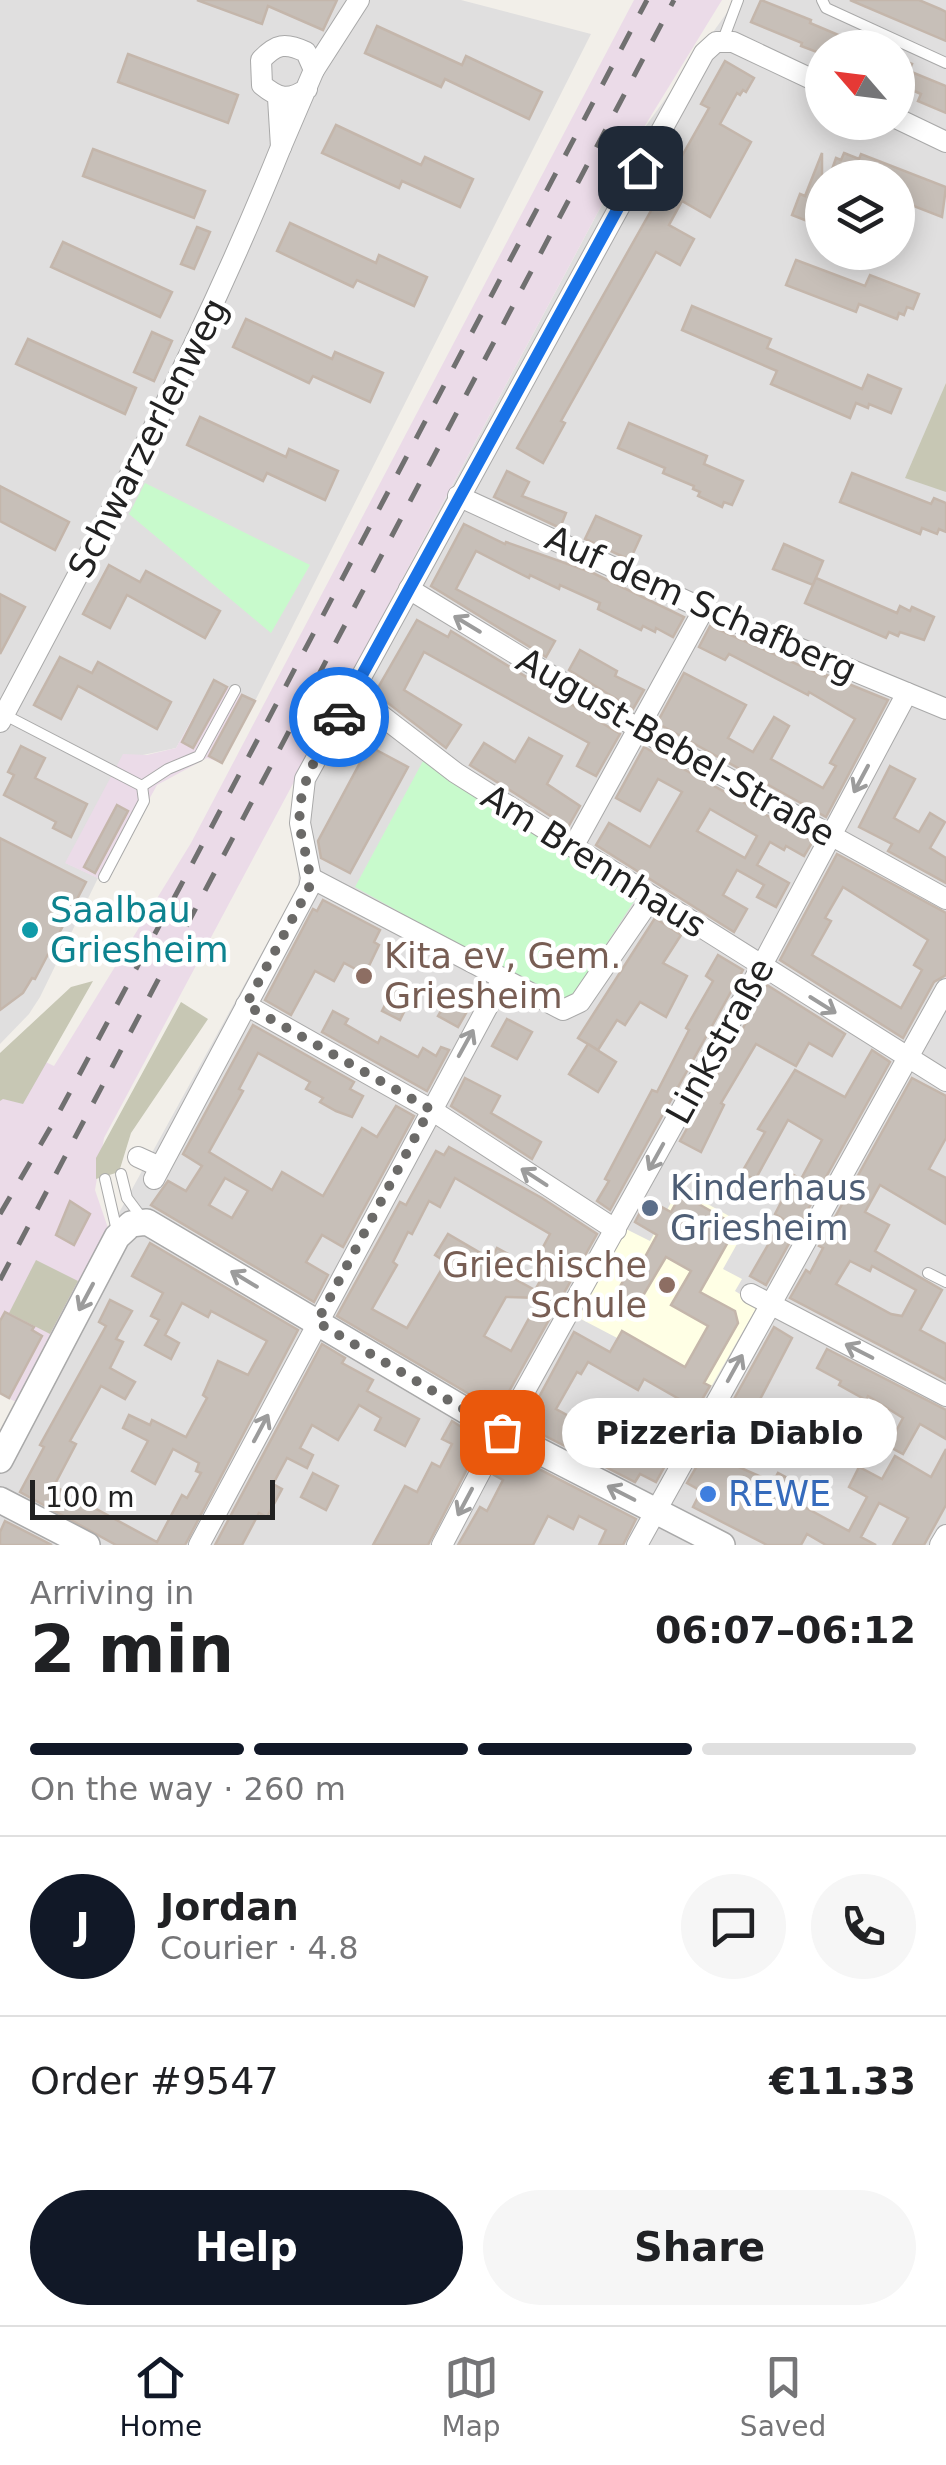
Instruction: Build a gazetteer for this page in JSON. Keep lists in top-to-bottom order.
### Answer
{
  "streets": {
    "street": [
      "Schwarzerlenweg",
      "Auf dem Schafberg",
      "August-Bebel-Straße",
      "Am Brennhaus",
      "Linkstraße"
    ]
  },
  "crossings": [
    ["Auf dem Schafberg", "Linkstraße"],
    ["August-Bebel-Straße", "Linkstraße"],
    ["Am Brennhaus", "Linkstraße"]
  ],
  "one_way": ["August-Bebel-Straße"],
  "places": [
    "Saalbau Griesheim",
    "Kita ev, Gem. Griesheim",
    "Kinderhaus Griesheim",
    "Griechische Schule",
    "Pizzeria Diablo",
    "REWE"
  ],
  "scale_bar": "100 m",
  "north": "top left",
  "page": {
    "bubble": "Pizzeria Diablo",
    "scale": "100 m",
    "heading": ["2 min", "Arriving in", "06:07–06:12"],
    "panel": [
      "Jordan",
      "Courier · 4.8",
      "Order #9547",
      "€11.33"
    ],
    "bar": "On the way · 260 m",
    "round": "J",
    "buttons": ["Help", "Share"],
    "tabs": ["Home", "Map", "Saved"]
  }
}
